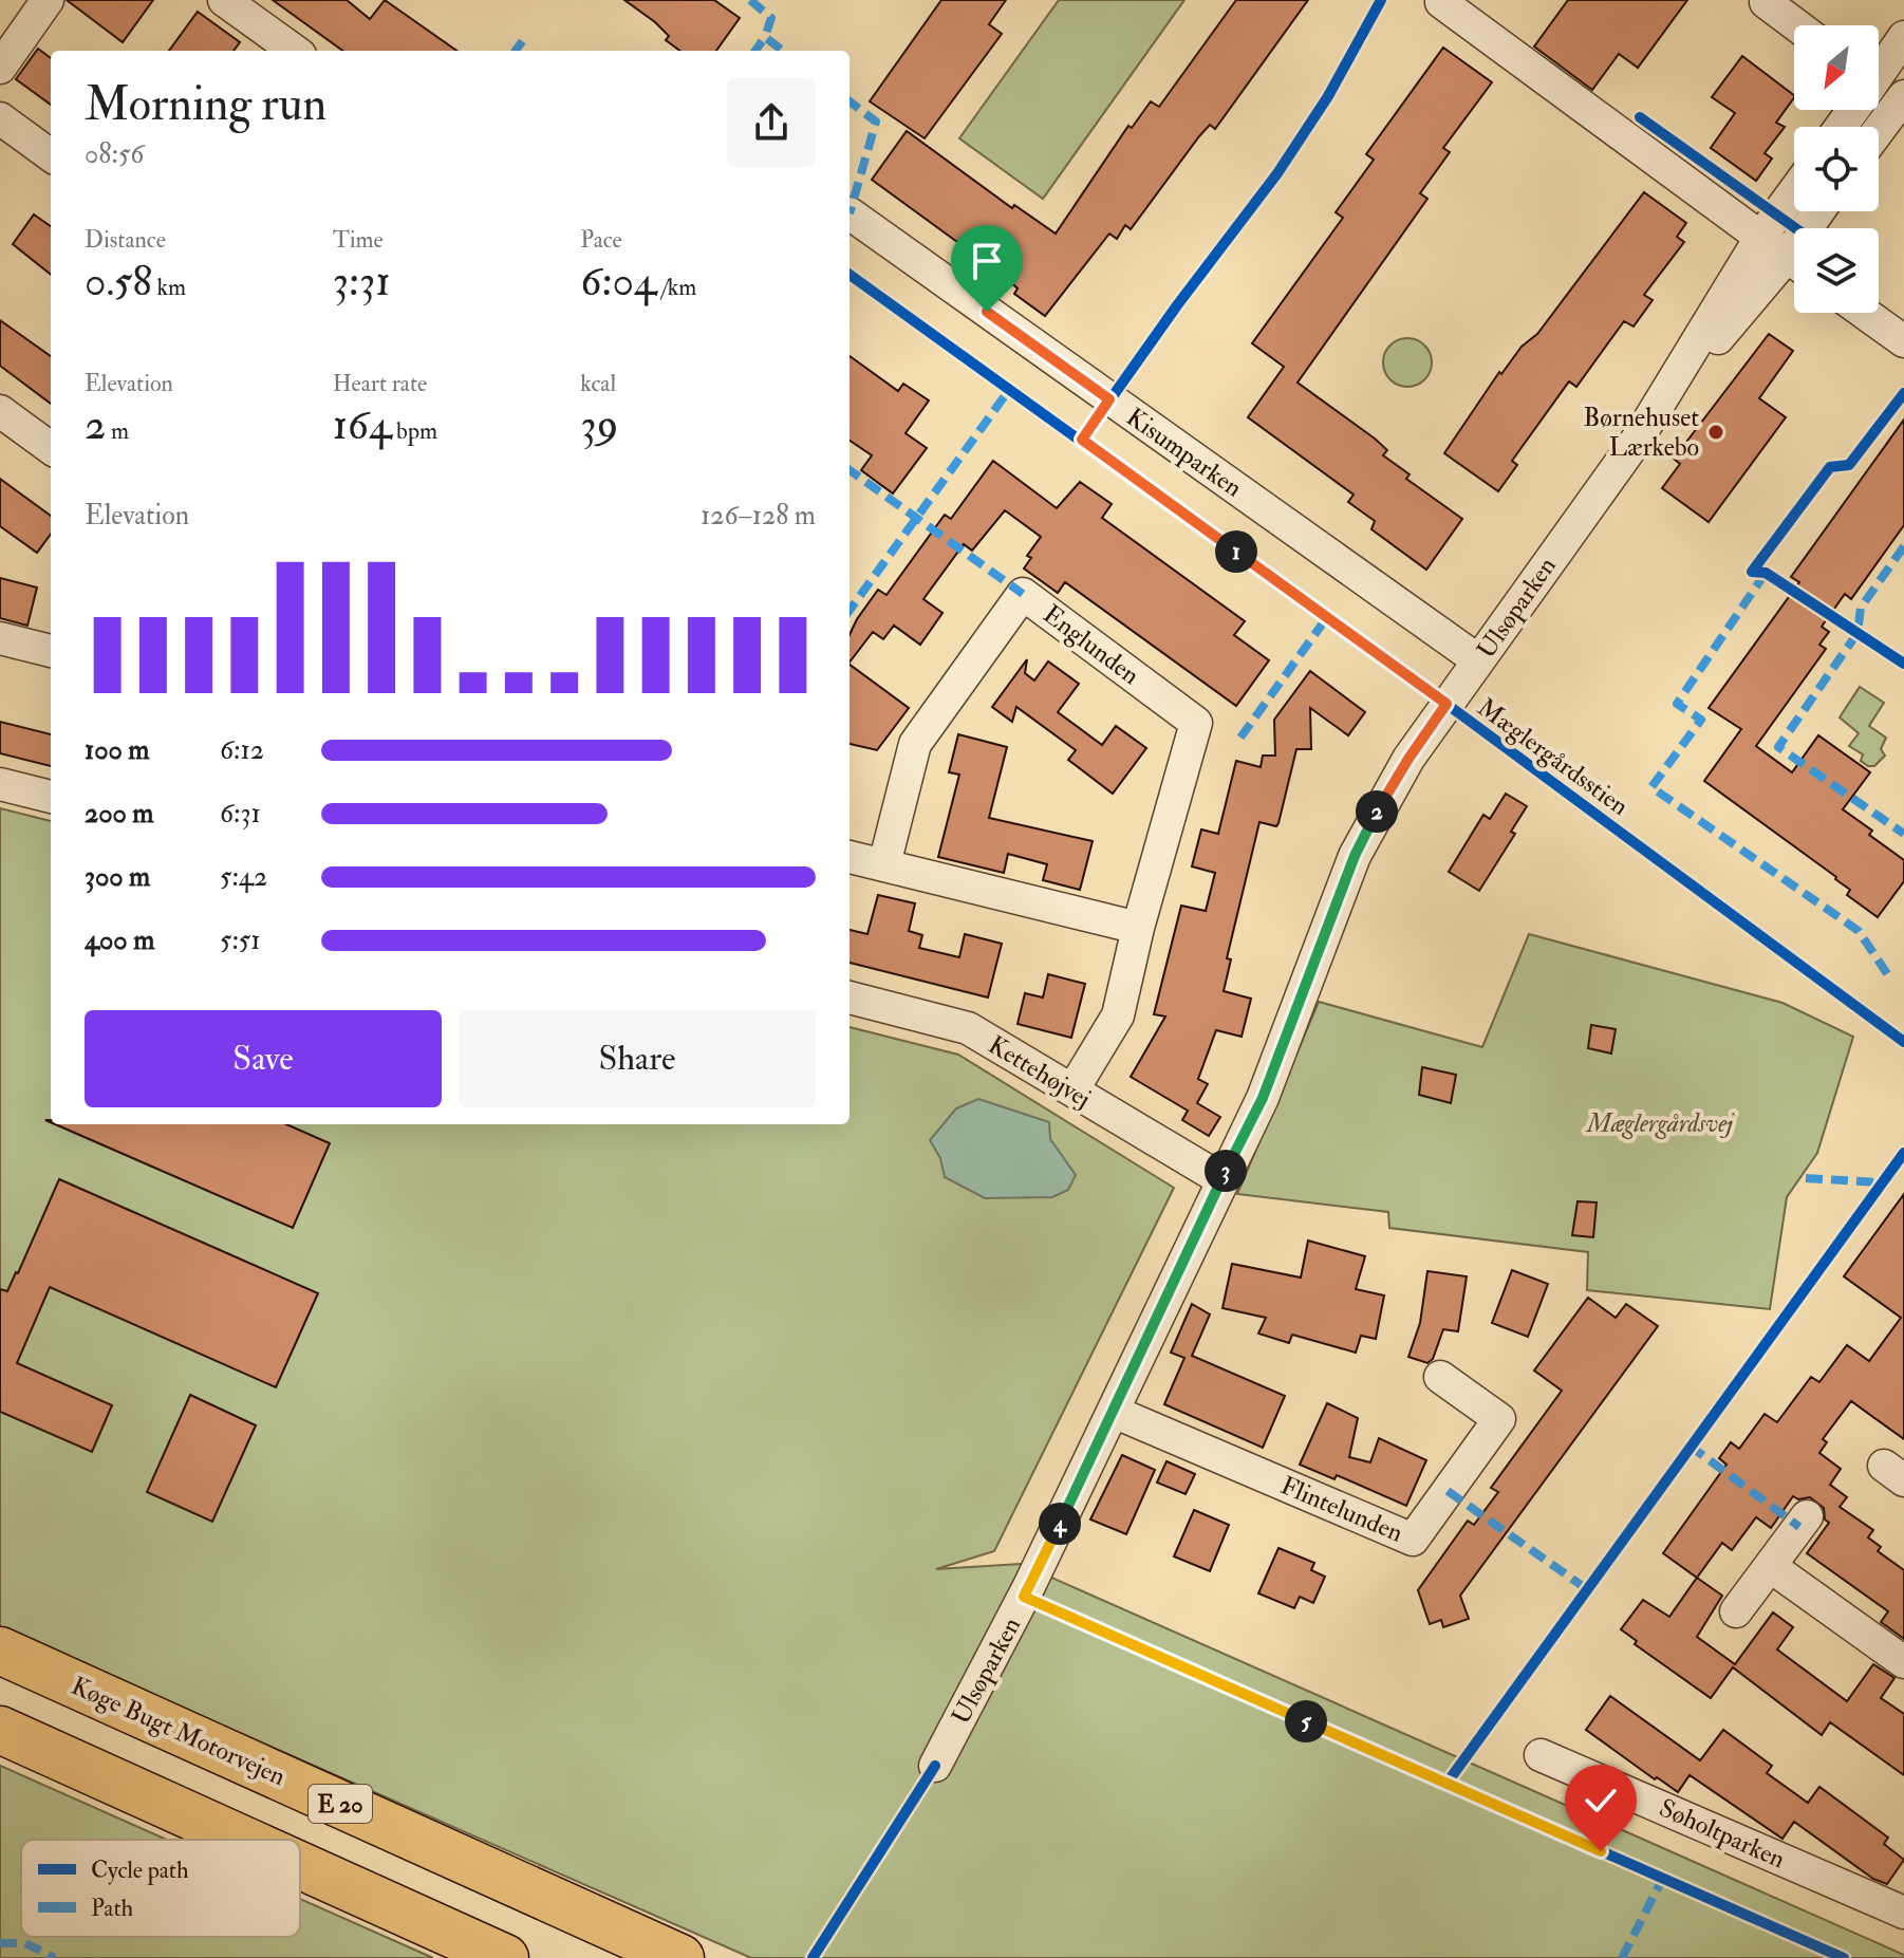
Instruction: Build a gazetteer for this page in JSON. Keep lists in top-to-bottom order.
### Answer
{
  "streets": {
    "highway": ["Køge Bugt Motorvejen", "E 20"],
    "street": [
      "Kisumparken",
      "Ulsøparken",
      "Englunden",
      "Kettehøjvej",
      "Flintelunden",
      "Søholtparken"
    ],
    "cycle path": ["Mæglergårdsstien"]
  },
  "crossings": [
    ["Kisumparken", "Ulsøparken"],
    ["Ulsøparken", "Kettehøjvej"],
    ["Ulsøparken", "Flintelunden"],
    ["Englunden", "Kettehøjvej"]
  ],
  "parks": ["Mæglergårdsvej"],
  "places": ["Børnehuset Lærkebo"],
  "legend": ["Cycle path", "Path"],
  "north": "bottom left",
  "page": {
    "heading": ["Morning run", "08:56"],
    "stats": [
      ["Distance", "0.58 km"],
      ["Time", "3:31"],
      ["Pace", "6:04 /km"],
      ["Elevation", "2 m"],
      ["Heart rate", "164 bpm"],
      ["kcal", "39"]
    ],
    "chart": ["Elevation", "126–128 m"],
    "pins": [
      "1",
      "2",
      "3",
      "4",
      "5"
    ],
    "list": [
      {
        "name": "100 m",
        "note": "6:12"
      },
      {
        "name": "200 m",
        "note": "6:31"
      },
      {
        "name": "300 m",
        "note": "5:42"
      },
      {
        "name": "400 m",
        "note": "5:51"
      }
    ],
    "buttons": ["Save", "Share"]
  }
}
